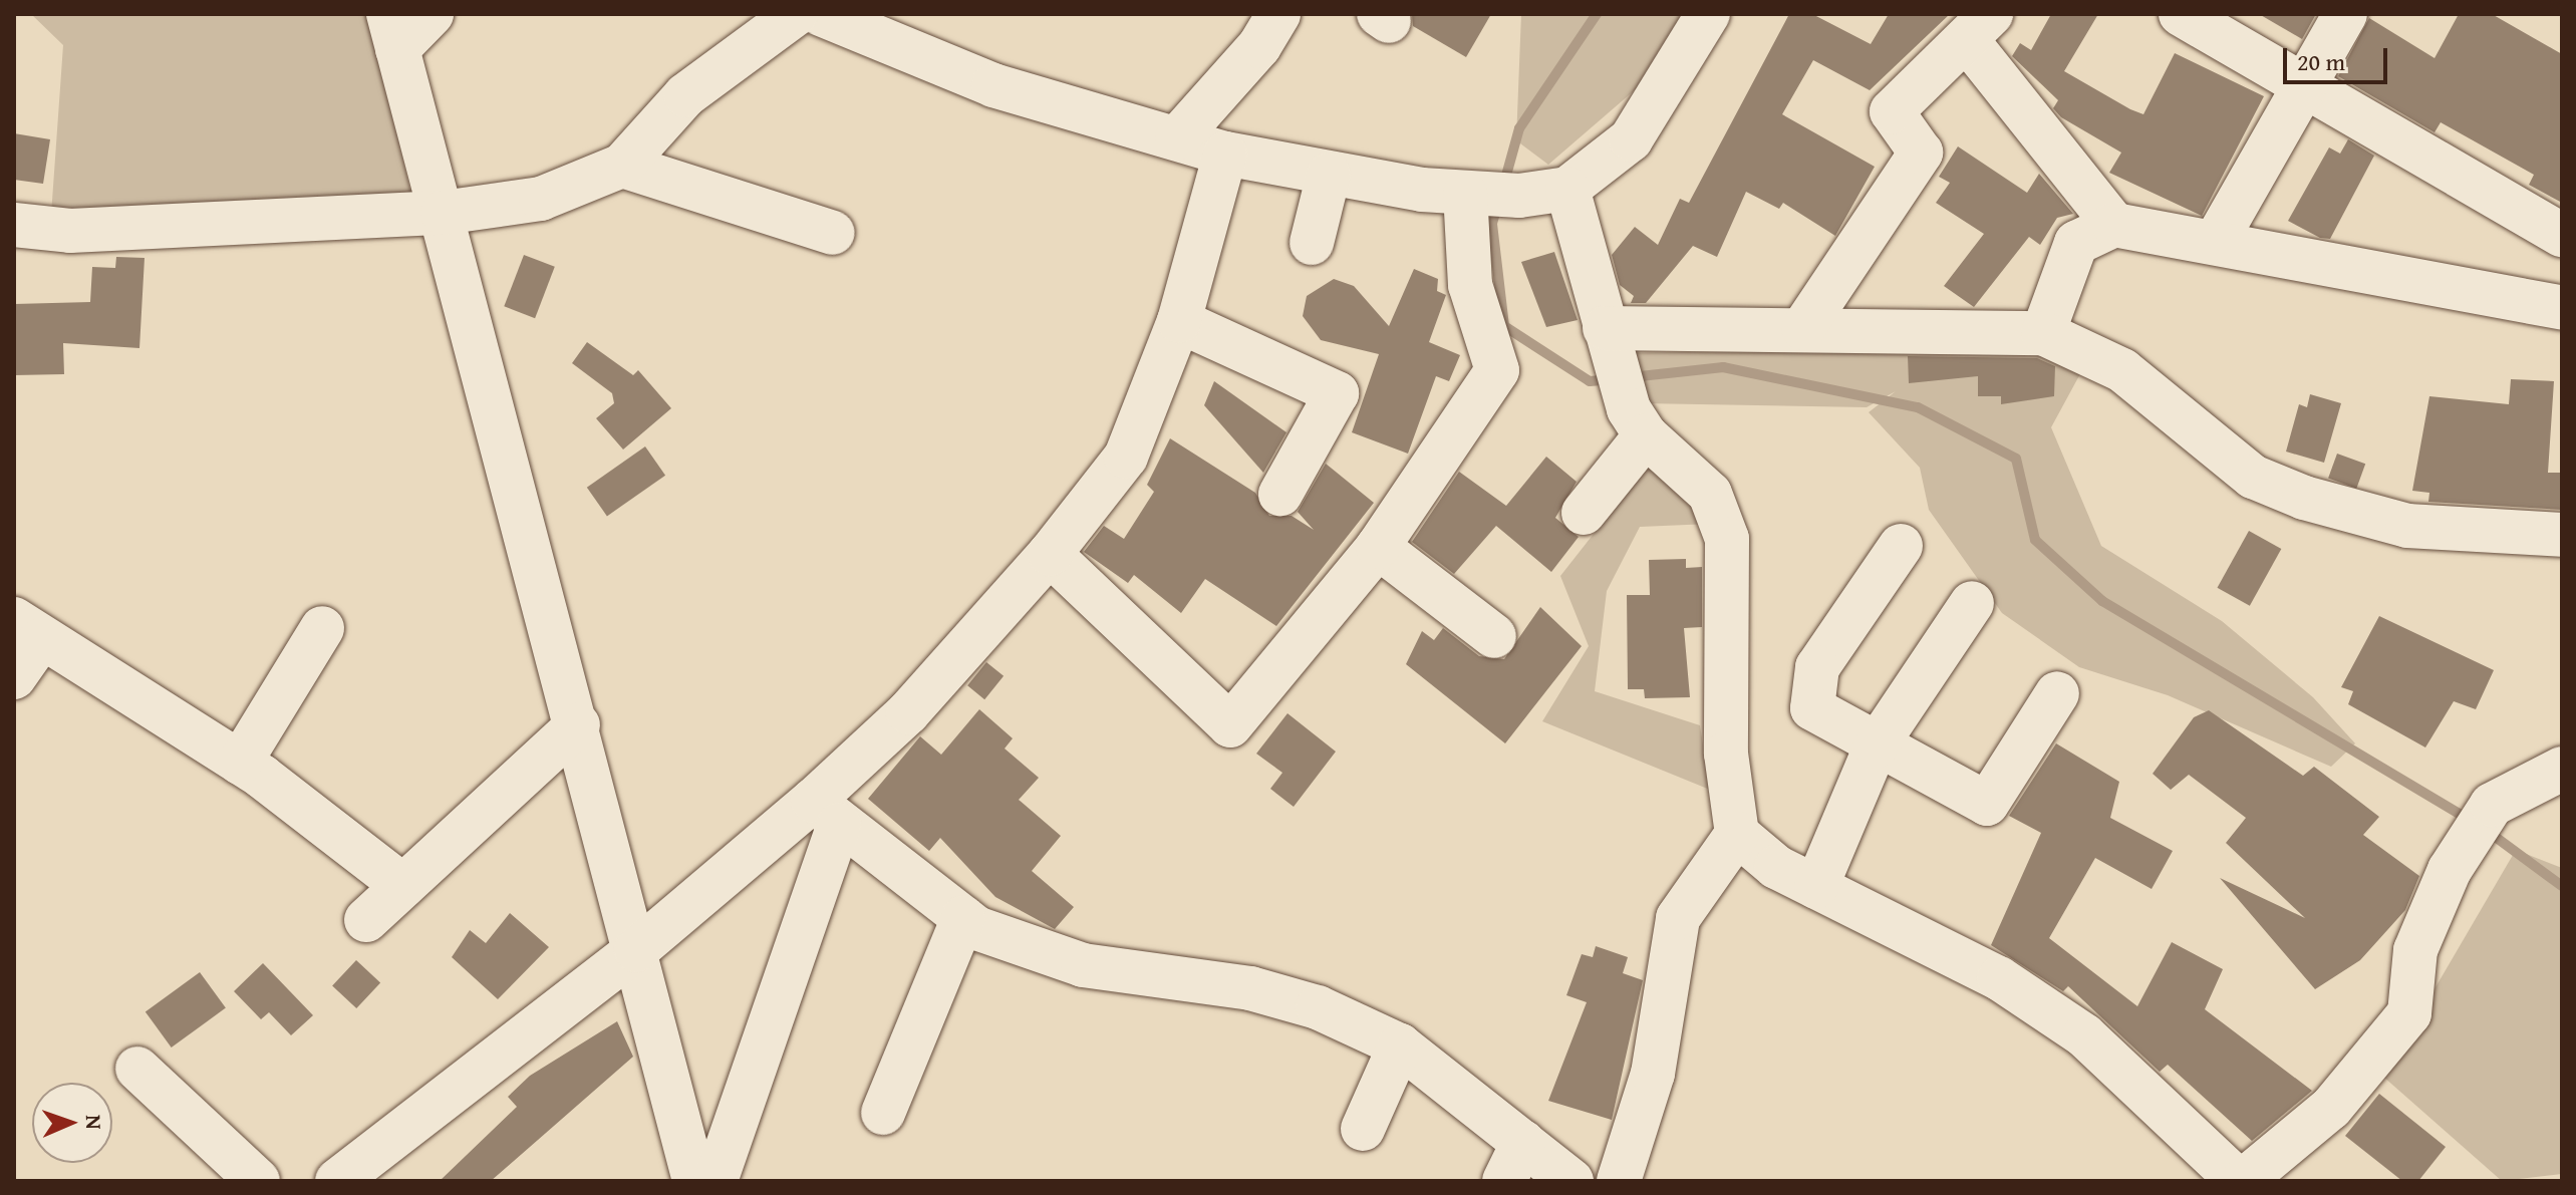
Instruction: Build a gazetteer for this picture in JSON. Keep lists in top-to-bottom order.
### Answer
{
  "scale_bar": "20 m",
  "north": "right"
}
